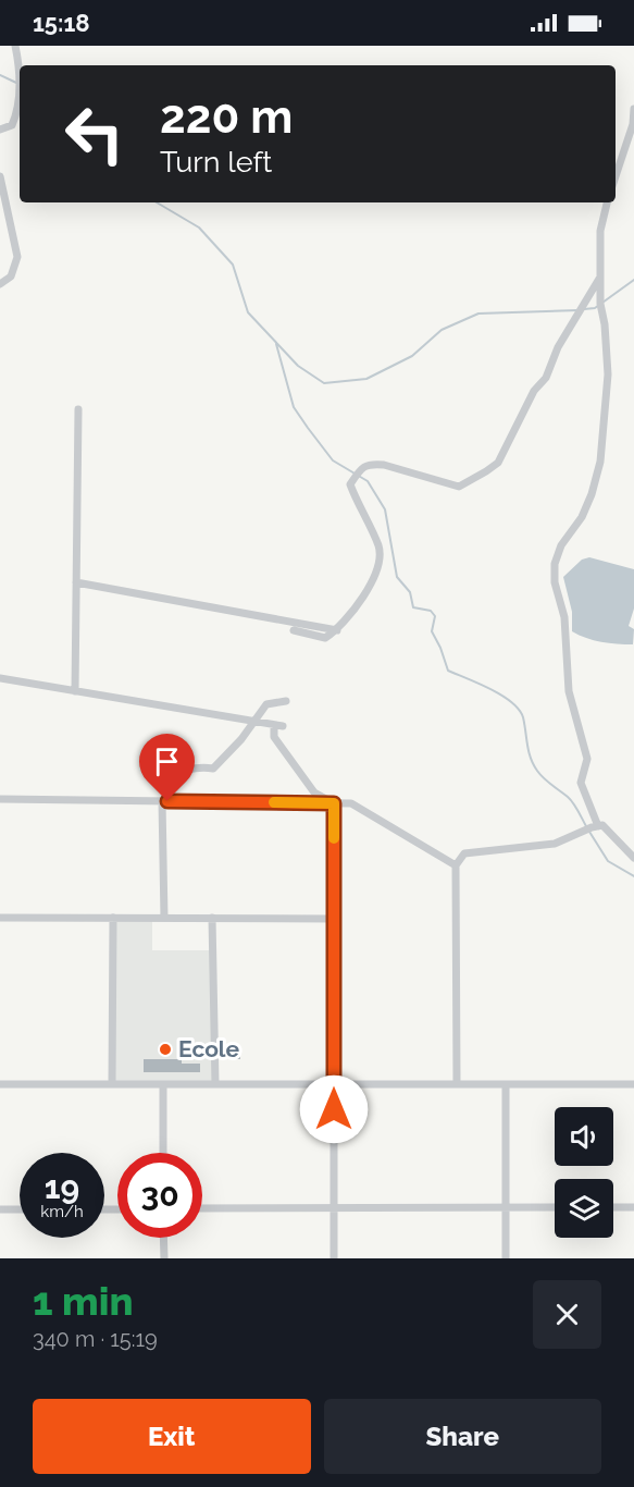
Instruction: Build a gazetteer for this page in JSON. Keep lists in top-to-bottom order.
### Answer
{
  "places": ["Ecole"],
  "page": {
    "status": "15:18",
    "turn": ["220 m", "Turn left"],
    "speed": "19 km/h",
    "limit": "30",
    "heading": ["1 min", "340 m · 15:19"],
    "buttons": ["Exit", "Share"]
  }
}
